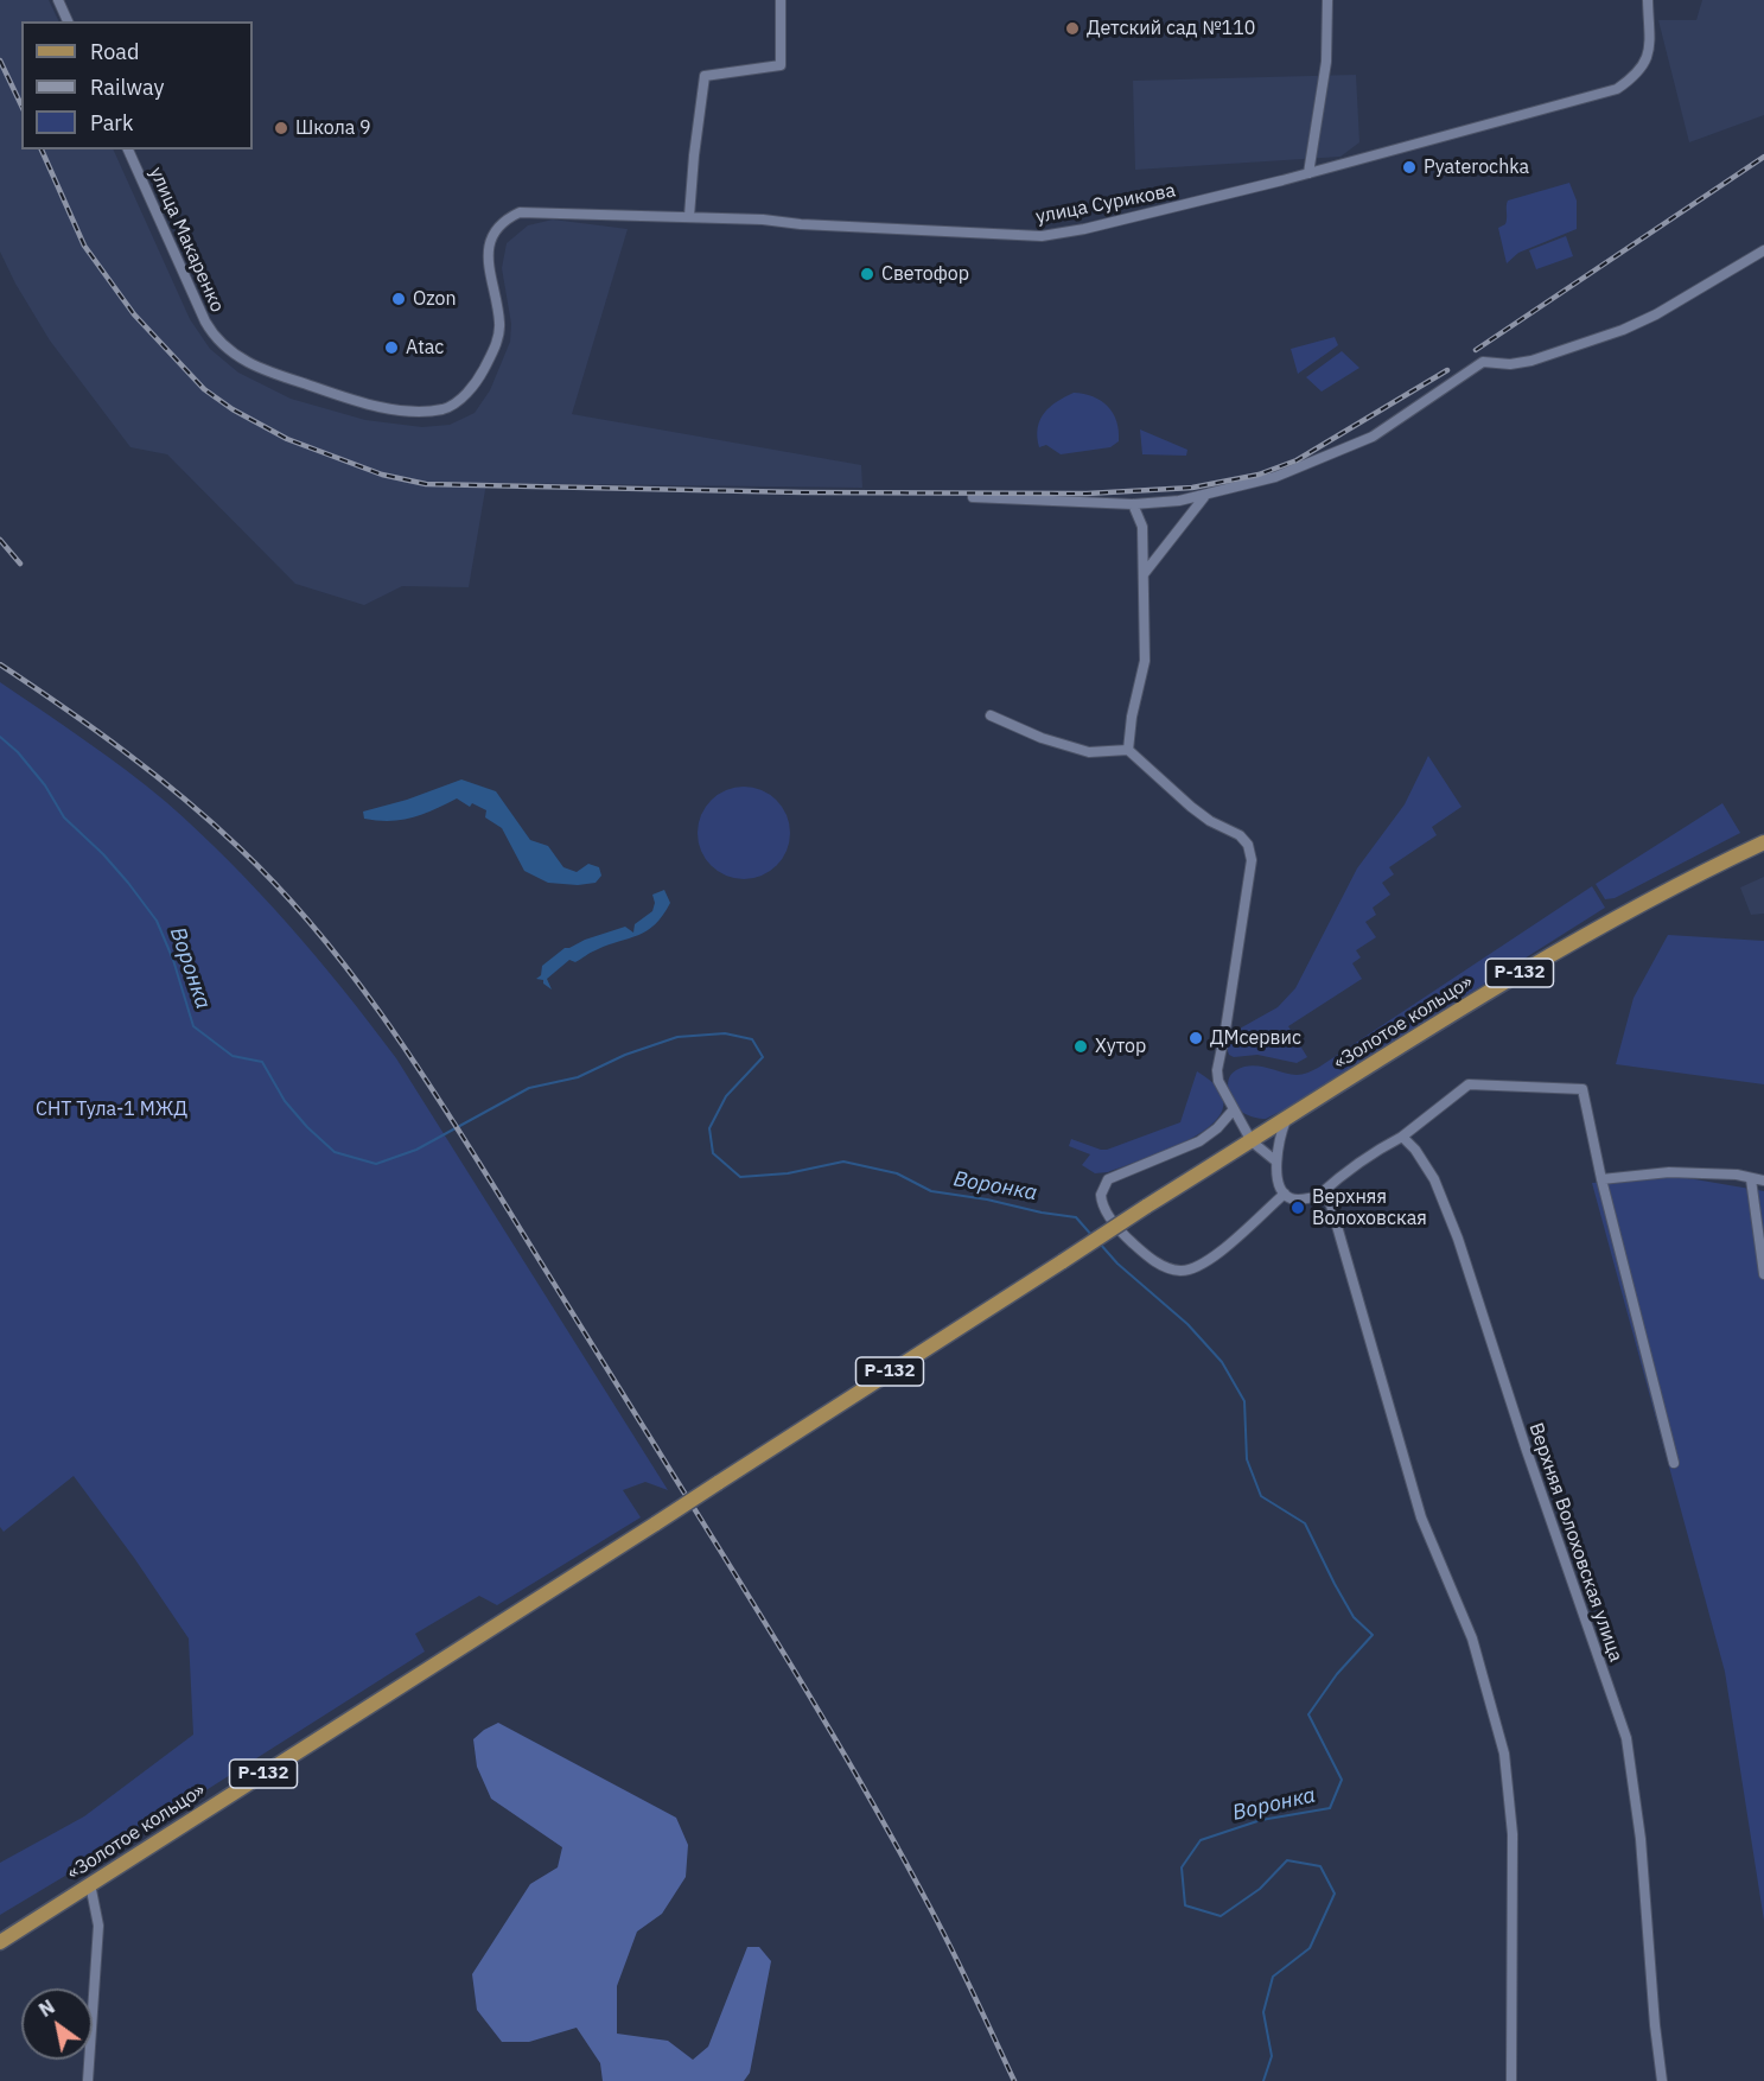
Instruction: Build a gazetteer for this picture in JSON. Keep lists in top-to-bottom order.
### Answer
{
  "streets": {
    "main road": ["Р-132", "«Золотое кольцо»"],
    "street": ["улица Сурикова", "улица Макаренко", "Верхняя Волоховская улица"]
  },
  "crossings": [
    ["улица Сурикова", "улица Макаренко"]
  ],
  "water": ["Воронка"],
  "parks": ["СНТ Тула-1 МЖД"],
  "places": [
    "Детский сад №110",
    "Школа 9",
    "Pyaterochka",
    "Светофор",
    "Ozon",
    "Atac",
    "ДМсервис",
    "Хутор",
    "Верхняя Волоховская"
  ],
  "legend": ["Road", "Railway", "Park"],
  "north": "top left"
}
